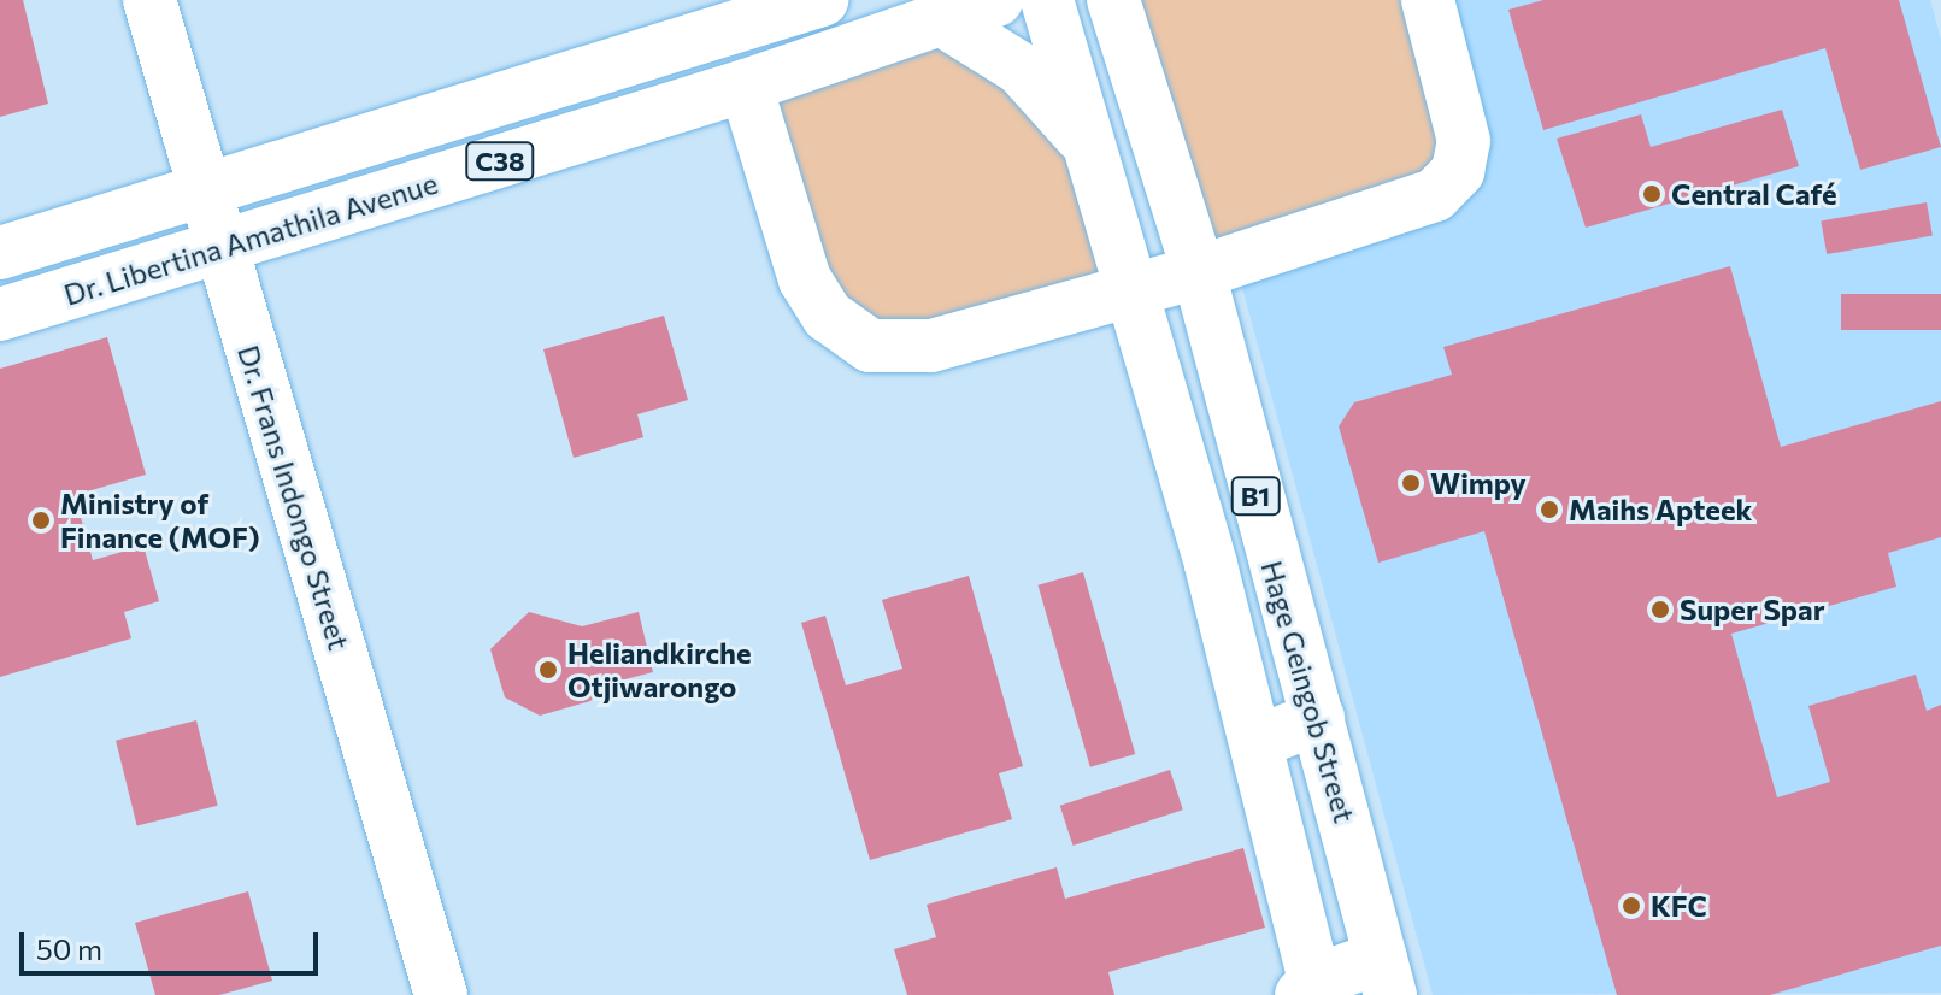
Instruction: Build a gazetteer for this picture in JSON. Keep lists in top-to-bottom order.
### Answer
{
  "streets": {
    "main road": [
      "C38",
      "Dr. Libertina Amathila Avenue",
      "B1",
      "Dr. Frans Indongo Street",
      "Hage Geingob Street"
    ]
  },
  "crossings": [
    ["Dr. Libertina Amathila Avenue", "Dr. Frans Indongo Street"]
  ],
  "places": [
    "Central Café",
    "Wimpy",
    "Maihs Apteek",
    "Ministry of Finance (MOF)",
    "Super Spar",
    "Heliandkirche Otjiwarongo",
    "KFC"
  ],
  "scale_bar": "50 m"
}
